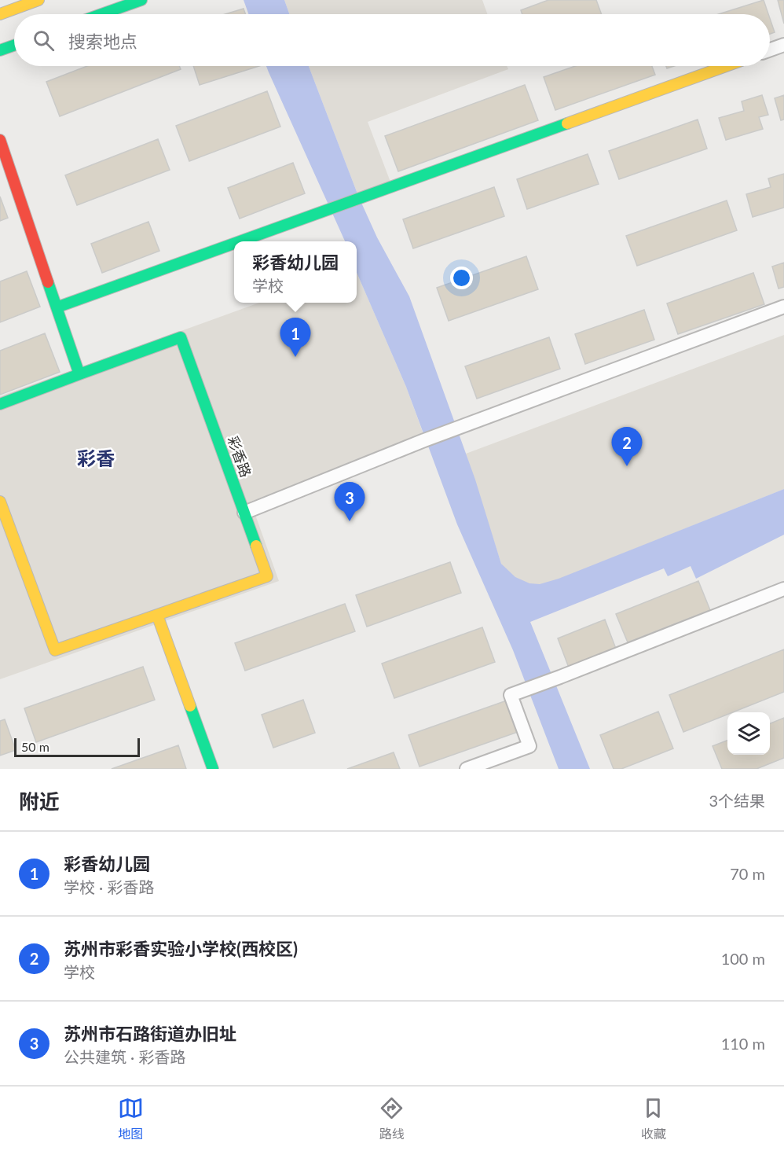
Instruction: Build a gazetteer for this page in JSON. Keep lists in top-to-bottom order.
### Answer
{
  "streets": {
    "street": ["彩香路"]
  },
  "districts": ["彩香"],
  "scale_bar": "50 m",
  "page": {
    "search": "搜索地点",
    "popup": ["彩香幼儿园", "学校"],
    "pins": ["1", "2", "3"],
    "scale": "50 m",
    "heading": ["附近", "3个结果"],
    "list": [
      {
        "mark": "1",
        "name": "彩香幼儿园",
        "note": "学校 · 彩香路",
        "value": "70 m"
      },
      {
        "mark": "2",
        "name": "苏州市彩香实验小学校(西校区)",
        "note": "学校",
        "value": "100 m"
      },
      {
        "mark": "3",
        "name": "苏州市石路街道办旧址",
        "note": "公共建筑 · 彩香路",
        "value": "110 m"
      }
    ],
    "nav": ["地图", "路线", "收藏"]
  }
}
